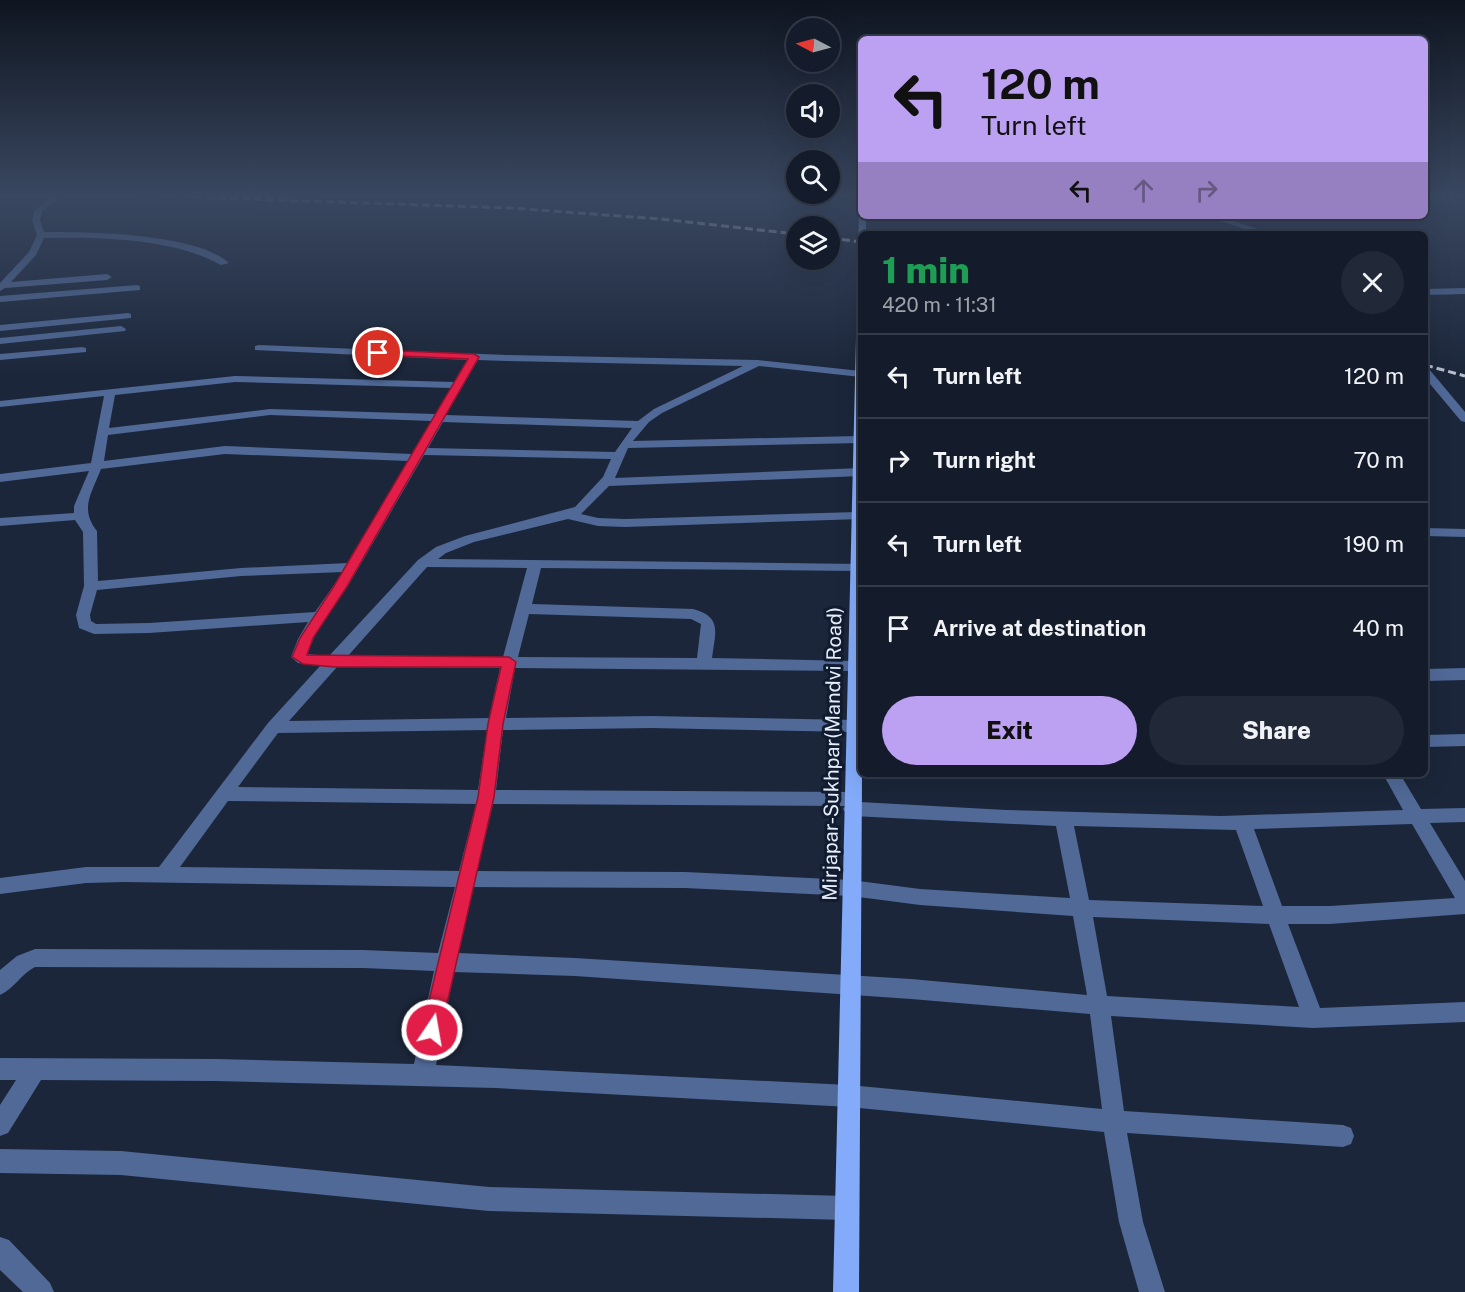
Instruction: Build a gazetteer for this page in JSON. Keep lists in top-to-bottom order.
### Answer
{
  "streets": {
    "main road": ["Mirjapar-Sukhpar(Mandvi Road)"]
  },
  "north": "left",
  "page": {
    "turn": ["120 m", "Turn left"],
    "heading": ["1 min", "420 m · 11:31"],
    "list": [
      {
        "name": "Turn left",
        "value": "120 m"
      },
      {
        "name": "Turn right",
        "value": "70 m"
      },
      {
        "name": "Turn left",
        "value": "190 m"
      },
      {
        "name": "Arrive at destination",
        "value": "40 m"
      }
    ],
    "buttons": ["Exit", "Share"]
  }
}
